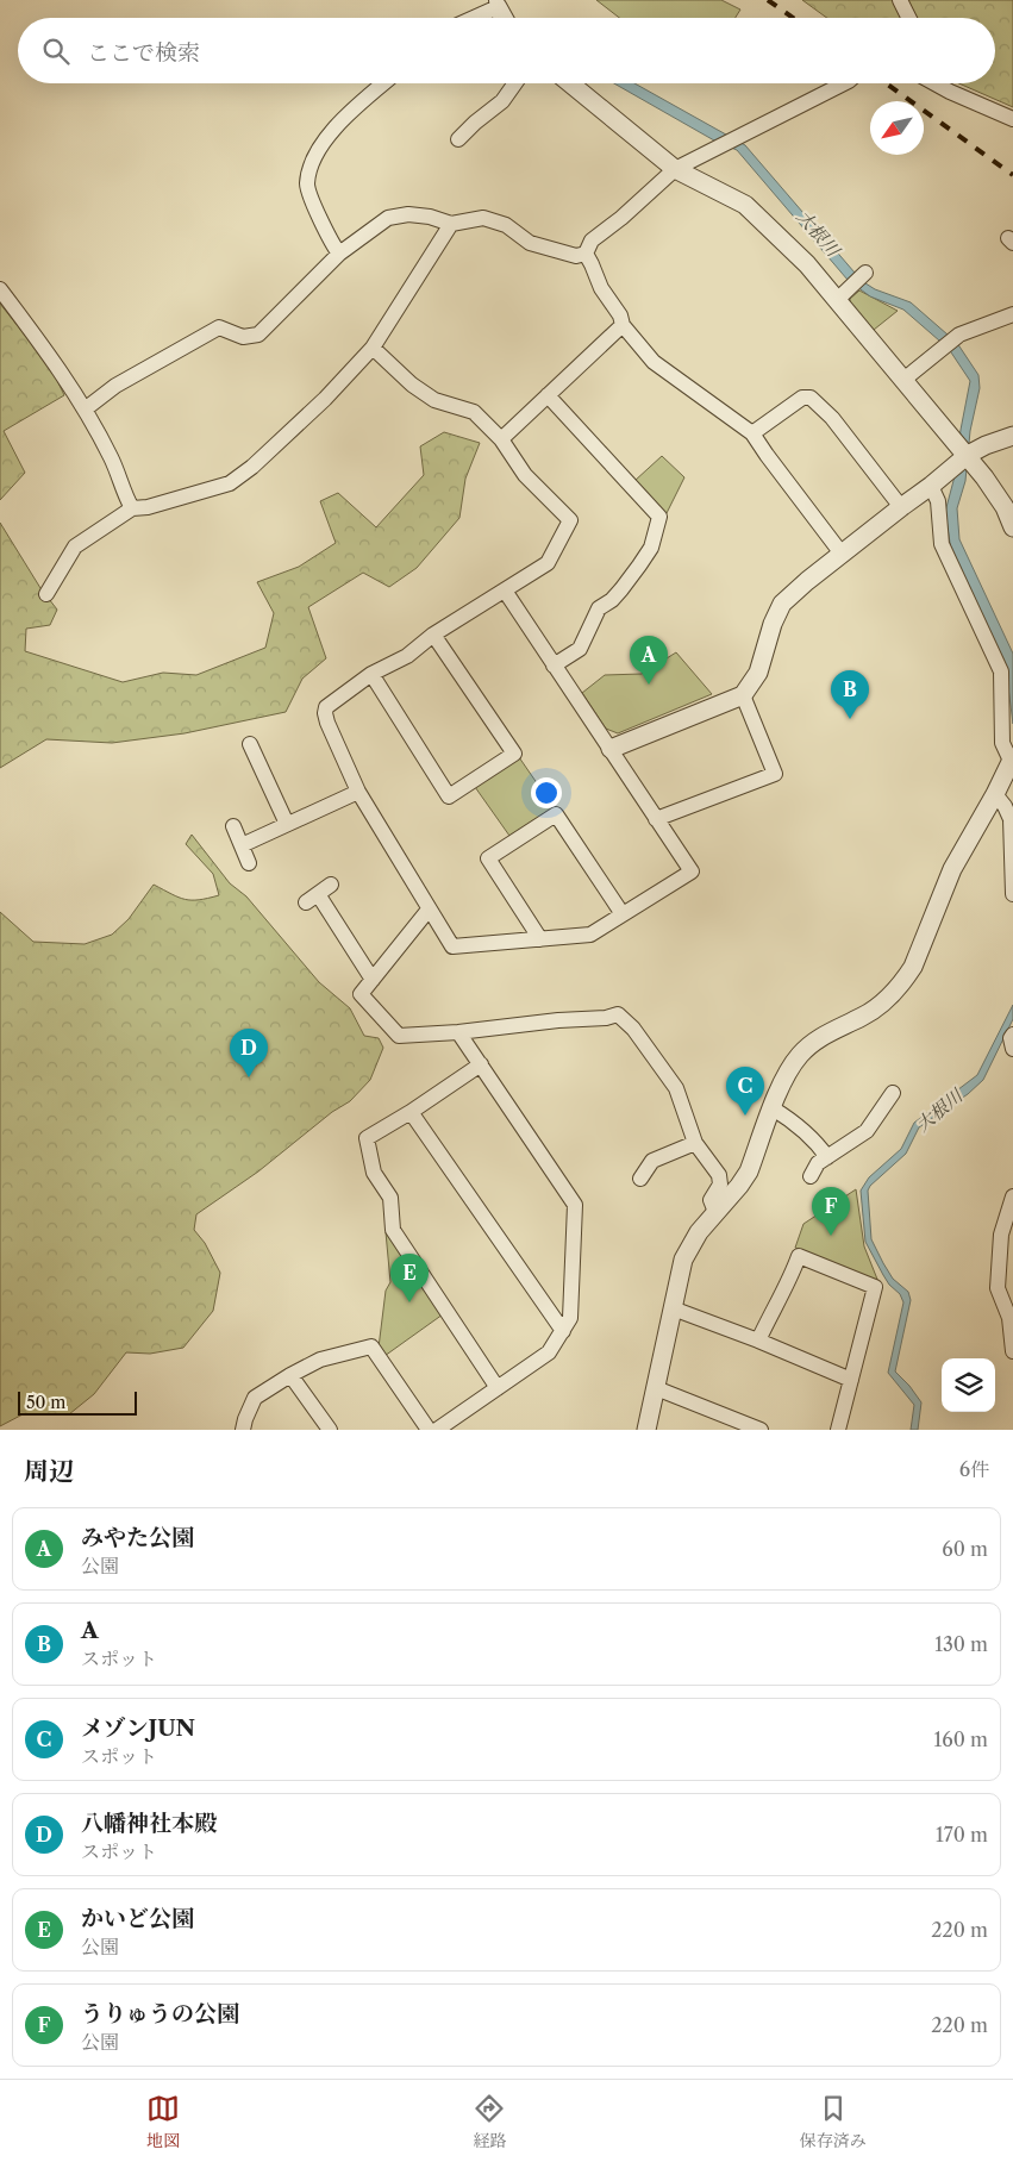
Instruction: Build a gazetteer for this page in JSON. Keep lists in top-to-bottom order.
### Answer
{
  "water": ["大根川"],
  "scale_bar": "50 m",
  "north": "bottom left",
  "page": {
    "search": "ここで検索",
    "pins": [
      "A",
      "B",
      "D",
      "C",
      "F",
      "E"
    ],
    "scale": "50 m",
    "heading": ["周辺", "6件"],
    "list": [
      {
        "mark": "A",
        "name": "みやた公園",
        "note": "公園",
        "value": "60 m"
      },
      {
        "mark": "B",
        "name": "A",
        "note": "スポット",
        "value": "130 m"
      },
      {
        "mark": "C",
        "name": "メゾンJUN",
        "note": "スポット",
        "value": "160 m"
      },
      {
        "mark": "D",
        "name": "八幡神社本殿",
        "note": "スポット",
        "value": "170 m"
      },
      {
        "mark": "E",
        "name": "かいど公園",
        "note": "公園",
        "value": "220 m"
      },
      {
        "mark": "F",
        "name": "うりゅうの公園",
        "note": "公園",
        "value": "220 m"
      }
    ],
    "nav": ["地図", "経路", "保存済み"]
  }
}
